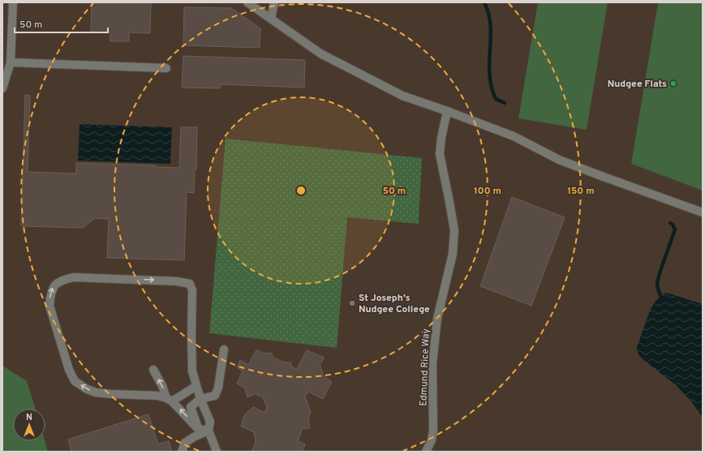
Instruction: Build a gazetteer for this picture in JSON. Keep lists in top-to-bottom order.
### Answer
{
  "streets": {
    "lane": ["Edmund Rice Way"]
  },
  "places": ["Nudgee Flats", "St Joseph's Nudgee College"],
  "scale_bar": "50 m",
  "north": "top",
  "rings": ["50 m", "100 m", "150 m"]
}
